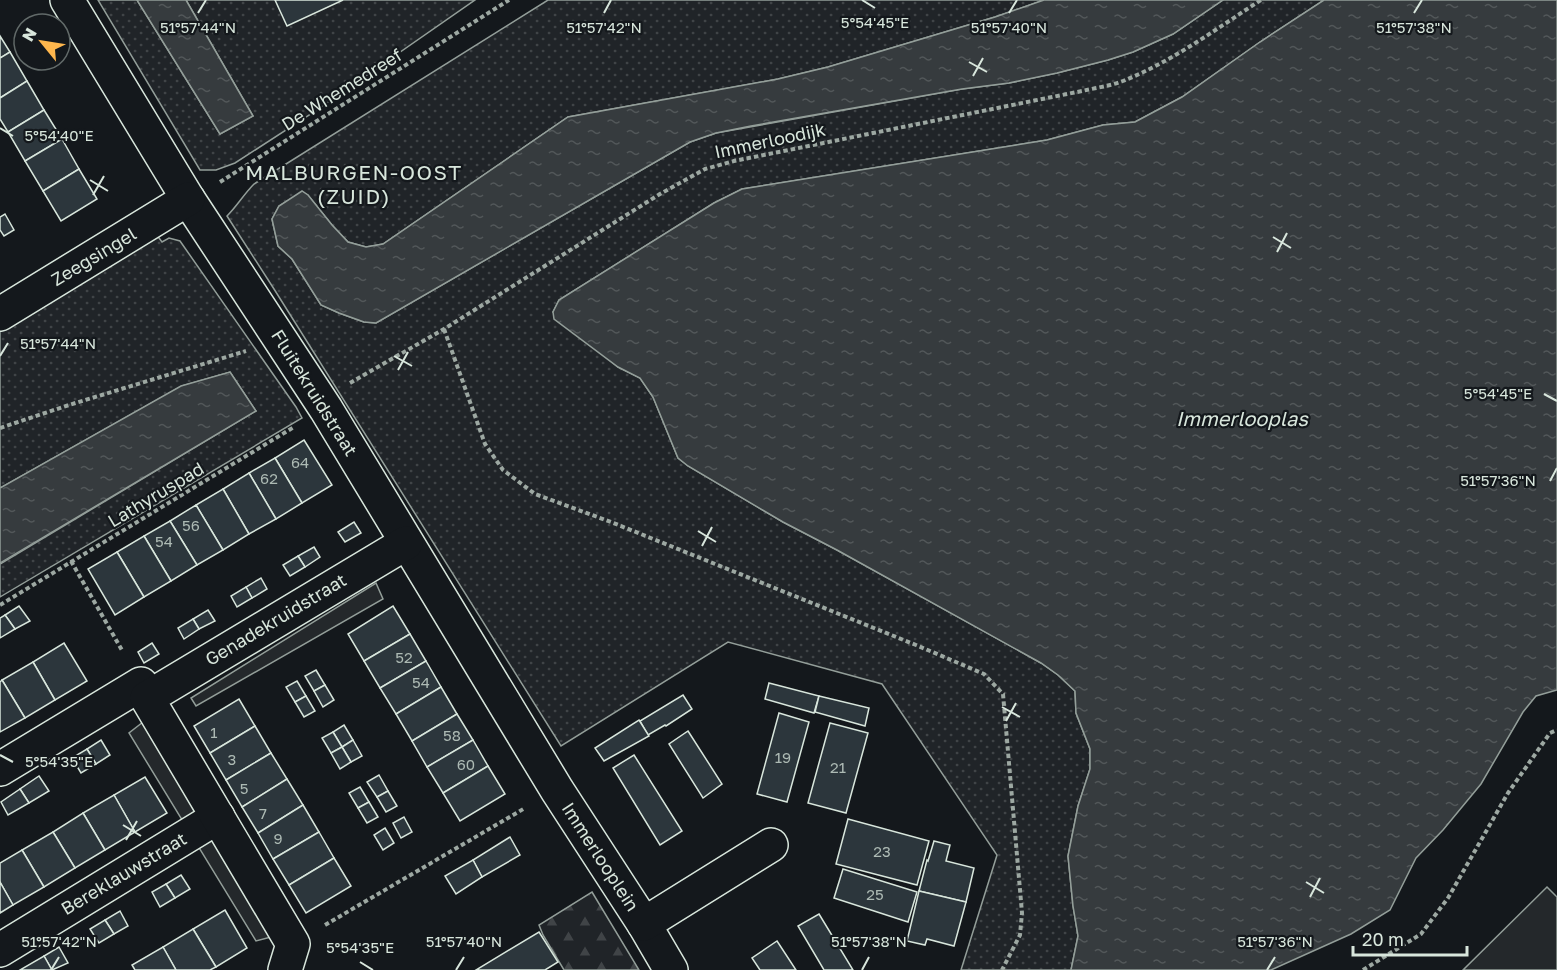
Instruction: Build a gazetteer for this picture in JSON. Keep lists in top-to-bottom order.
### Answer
{
  "streets": {
    "street": [
      "Zeegsingel",
      "Fluitekruidstraat",
      "Genadekruidstraat",
      "Immerlooplein",
      "Bereklauwstraat"
    ],
    "path": ["De Whemedreef", "Immerloodijk", "Lathyruspad"]
  },
  "crossings": [
    ["De Whemedreef", "Zeegsingel"],
    ["De Whemedreef", "Fluitekruidstraat"],
    ["Immerloodijk", "Fluitekruidstraat"],
    ["Immerloodijk", "Lathyruspad"],
    ["Zeegsingel", "Fluitekruidstraat"],
    ["Fluitekruidstraat", "Lathyruspad"],
    ["Fluitekruidstraat", "Genadekruidstraat"],
    ["Fluitekruidstraat", "Immerlooplein"],
    ["Genadekruidstraat", "Bereklauwstraat"]
  ],
  "districts": ["MALBURGEN-OOST (ZUID)"],
  "water": ["Immerlooplas"],
  "house_numbers": [
    "64",
    "62",
    "56",
    "54",
    "52",
    "54",
    "1",
    "58",
    "19",
    "3",
    "60",
    "21",
    "5",
    "7",
    "9",
    "23",
    "25"
  ],
  "scale_bar": "20 m",
  "north": "top left",
  "coordinates": [
    "5°54'45\"E",
    "51°57'44\"N",
    "51°57'42\"N",
    "51°57'40\"N",
    "51°57'38\"N",
    "5°54'40\"E",
    "51°57'36\"N",
    "5°54'35\"E"
  ]
}
